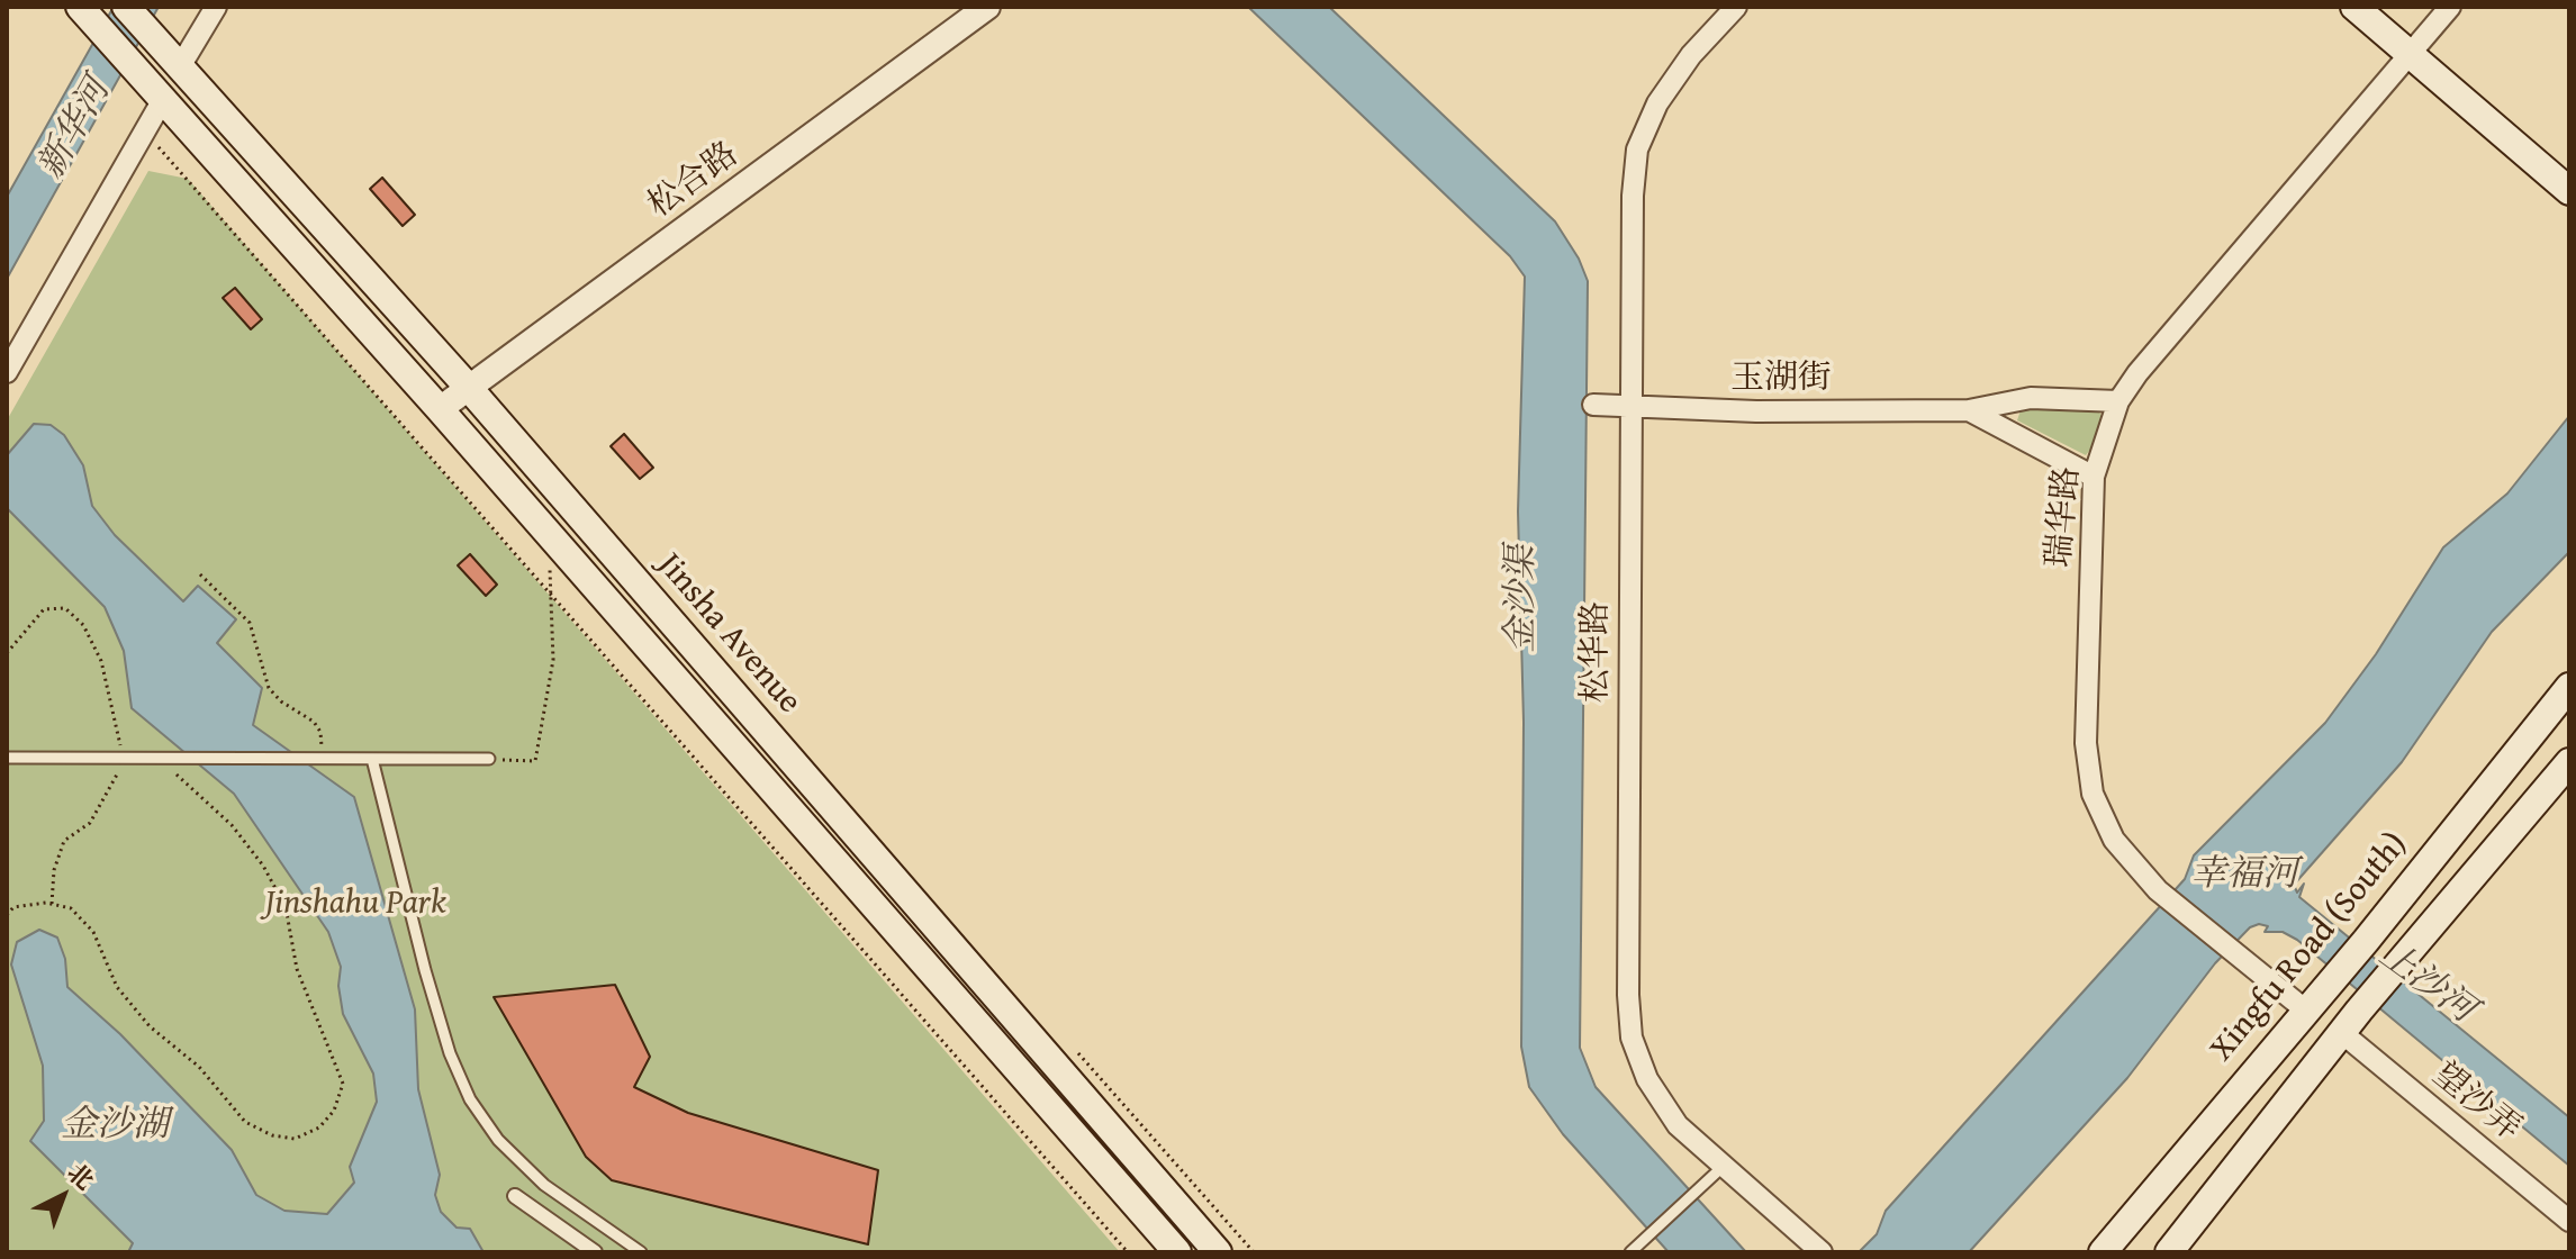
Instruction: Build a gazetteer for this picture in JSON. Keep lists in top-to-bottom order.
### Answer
{
  "streets": {
    "main road": ["Jinsha Avenue", "Xingfu Road (South)"],
    "street": [
      "松合路",
      "玉湖街",
      "瑞华路",
      "松华路",
      "望沙弄"
    ]
  },
  "crossings": [
    ["松合路", "Jinsha Avenue"],
    ["玉湖街", "瑞华路"],
    ["玉湖街", "松华路"],
    ["瑞华路", "Xingfu Road (South)"]
  ],
  "water": [
    "新华河",
    "金沙渠",
    "幸福河",
    "上沙河",
    "金沙湖"
  ],
  "parks": ["Jinshahu Park"],
  "north": "top right"
}
